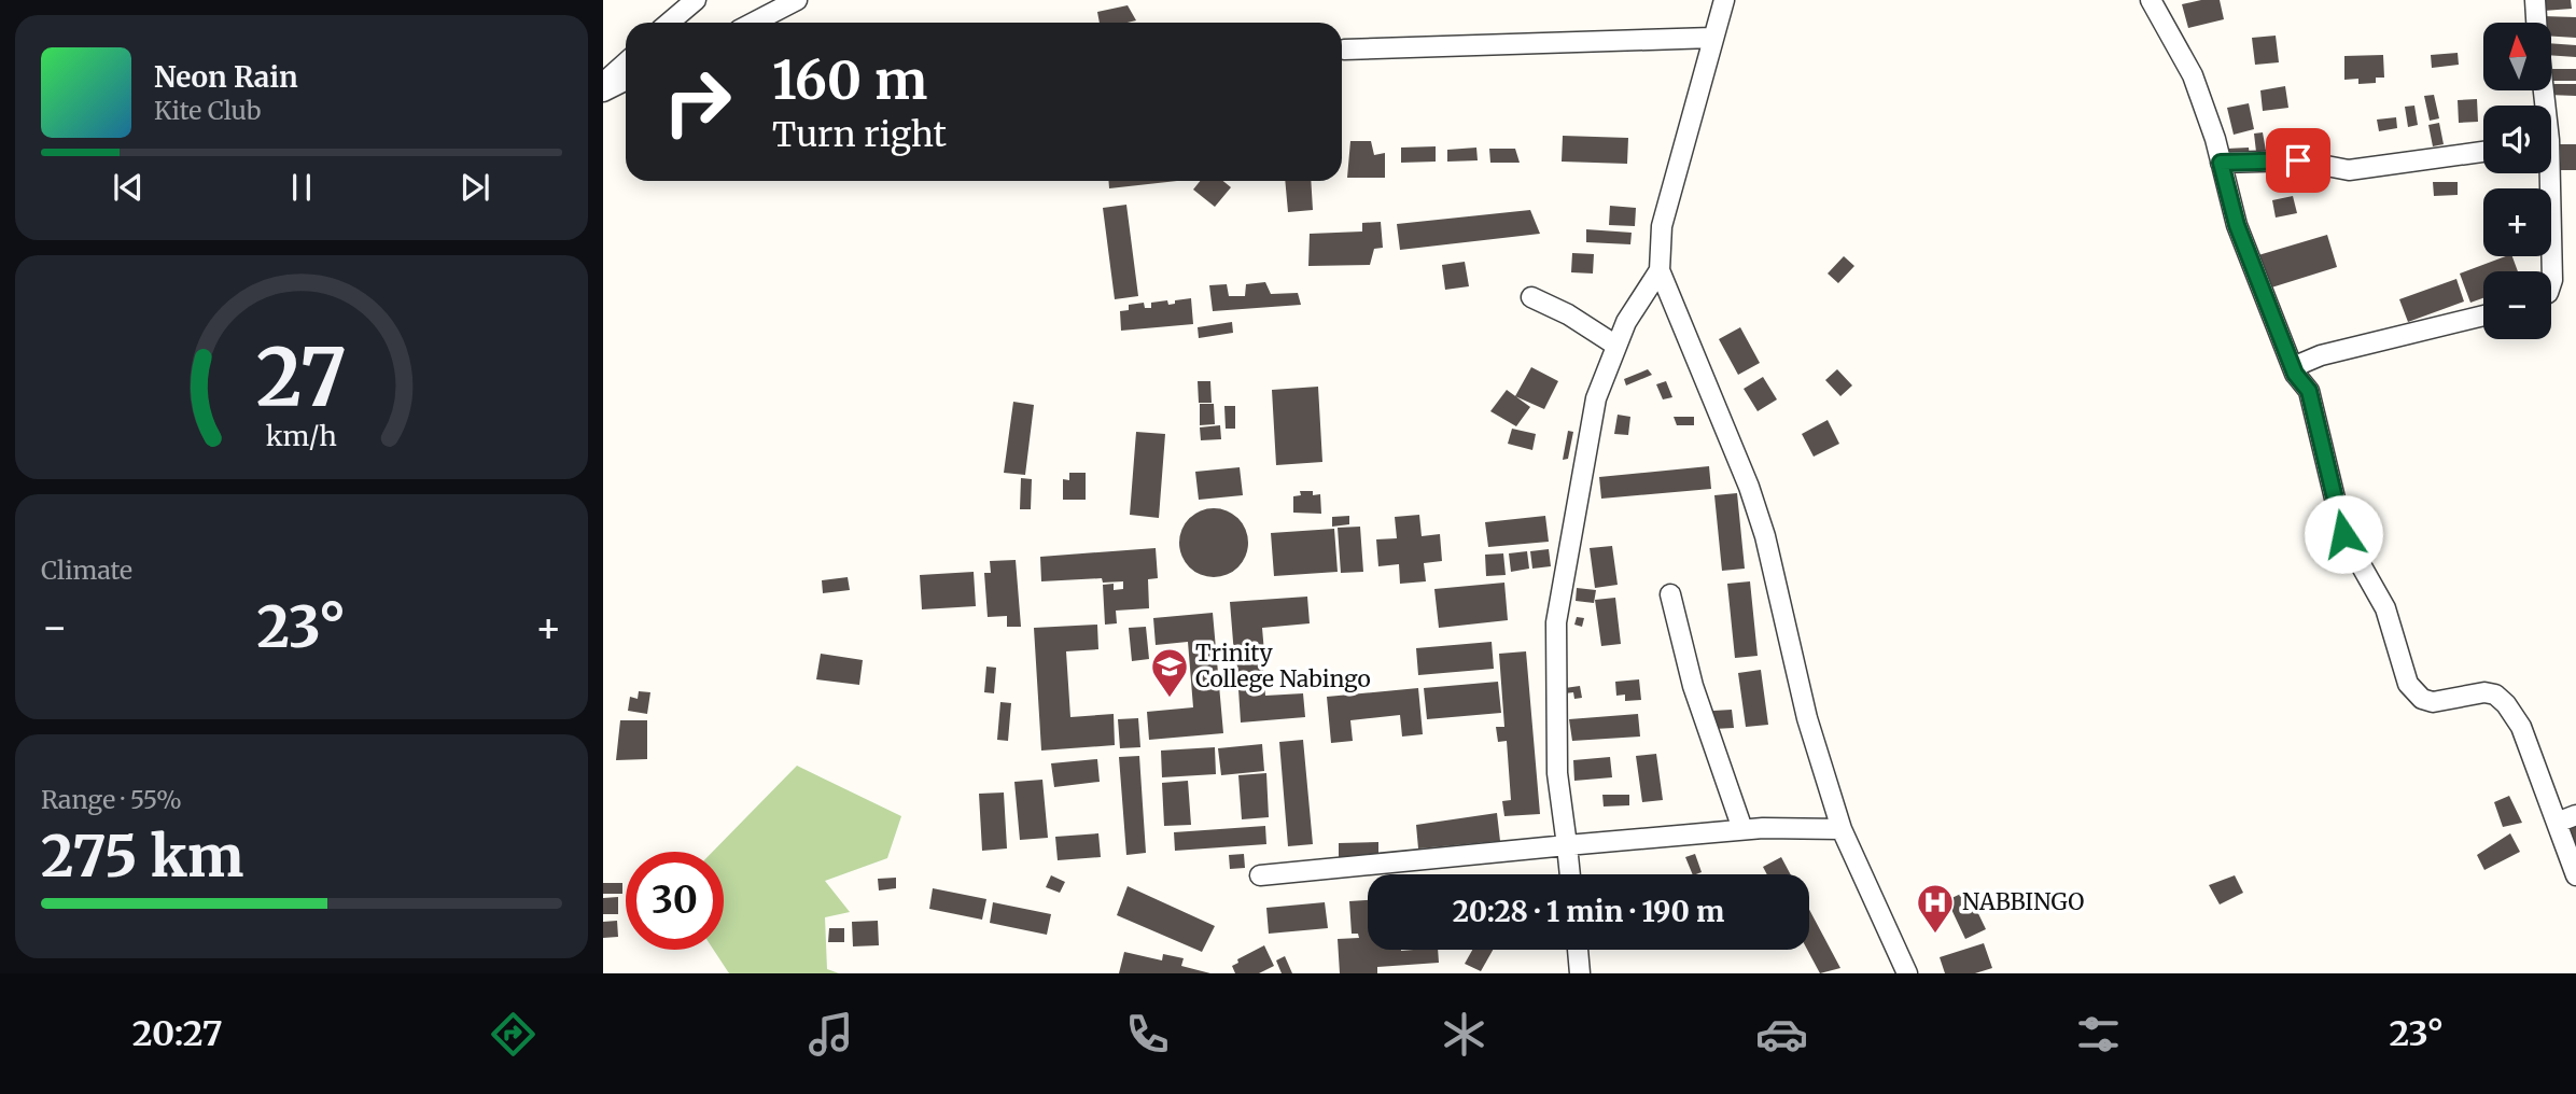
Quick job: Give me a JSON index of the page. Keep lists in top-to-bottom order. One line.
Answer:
{"places":{"school or university":["Trinity College Nabingo"],"hospital":["NABBINGO"]},"north":"top","page":{"map_buttons":["+","−"],"turn":["160 m","Turn right"],"song":["Neon Rain","Kite Club"],"tile":["Climate",["Range · 55%","275 km"]],"heat":["−","23°","+"],"limit":"30","trip":"20:28 · 1 min · 190 m","tabs":["20:27","23°"],"gauge":["27","km/h"]}}
